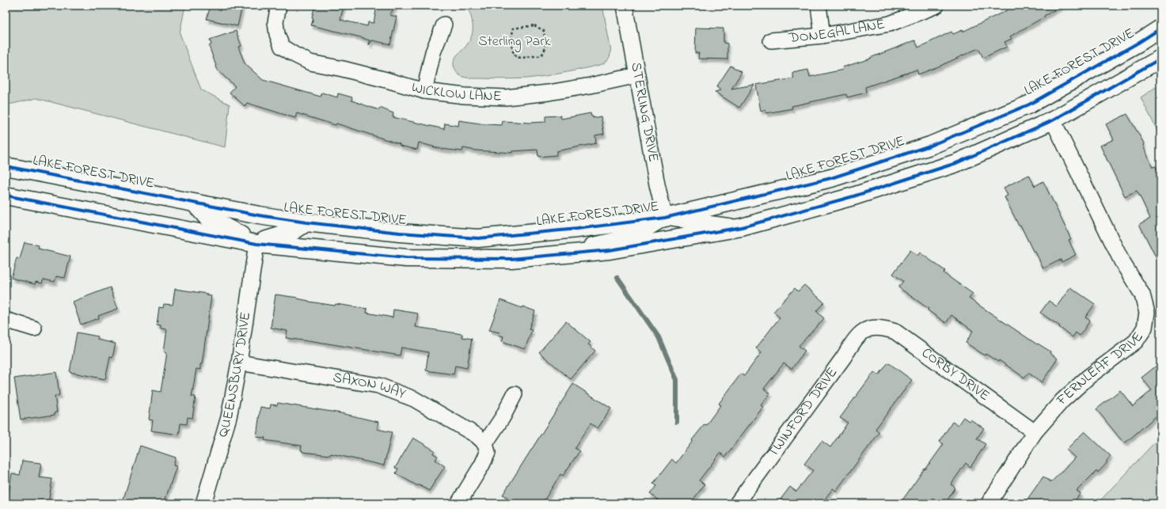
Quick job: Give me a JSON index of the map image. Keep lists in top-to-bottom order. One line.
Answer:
{"streets":{"main road":["LAKE FOREST DRIVE"],"street":["DONEGAL LANE","WICKLOW LANE","STERLING DRIVE","FERNLEAF DRIVE","QUEENSBURY DRIVE","CORBY DRIVE","SAXON WAY","TWINFORD DRIVE"]},"crossings":[["LAKE FOREST DRIVE","STERLING DRIVE"],["WICKLOW LANE","STERLING DRIVE"],["FERNLEAF DRIVE","CORBY DRIVE"],["QUEENSBURY DRIVE","SAXON WAY"],["CORBY DRIVE","TWINFORD DRIVE"]],"parks":["Sterling Park"]}
